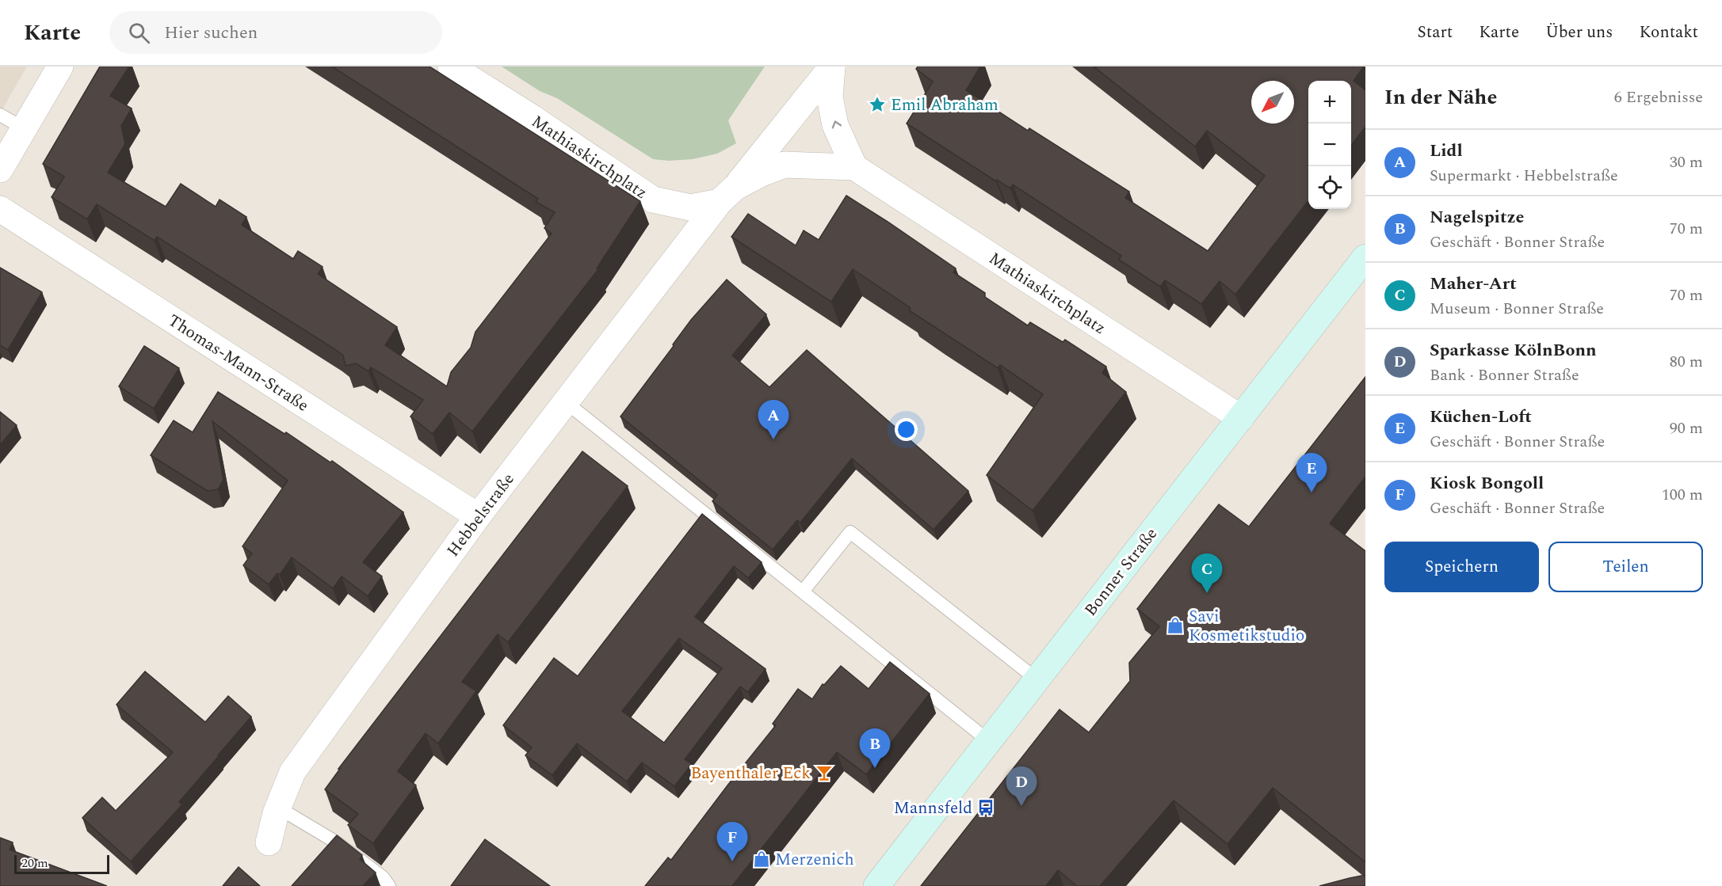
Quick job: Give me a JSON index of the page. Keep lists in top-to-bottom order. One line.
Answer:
{"streets":{"main road":["Bonner Straße"],"street":["Mathiaskirchplatz","Thomas-Mann-Straße","Hebbelstraße"]},"crossings":[["Mathiaskirchplatz","Hebbelstraße"],["Mathiaskirchplatz","Bonner Straße"],["Thomas-Mann-Straße","Hebbelstraße"]],"places":{"place":["Emil Abraham"],"shop":["Savi Kosmetikstudio","Merzenich"],"bar":["Bayenthaler Eck"],"bus stop":["Mannsfeld"]},"scale_bar":"20 m","north":"bottom left","page":{"header":"Karte","search":"Hier suchen","nav":["Start","Karte","Über uns","Kontakt"],"heading":["In der Nähe","6 Ergebnisse"],"map_buttons":["+","−"],"list":[{"mark":"A","name":"Lidl","note":"Supermarkt · Hebbelstraße","value":"30 m"},{"mark":"B","name":"Nagelspitze","note":"Geschäft · Bonner Straße","value":"70 m"},{"mark":"C","name":"Maher-Art","note":"Museum · Bonner Straße","value":"70 m"},{"mark":"D","name":"Sparkasse KölnBonn","note":"Bank · Bonner Straße","value":"80 m"},{"mark":"E","name":"Küchen-Loft","note":"Geschäft · Bonner Straße","value":"90 m"},{"mark":"F","name":"Kiosk Bongoll","note":"Geschäft · Bonner Straße","value":"100 m"}],"pins":["A","E","C","B","D","F"],"buttons":["Speichern","Teilen"],"scale":"20 m"}}
